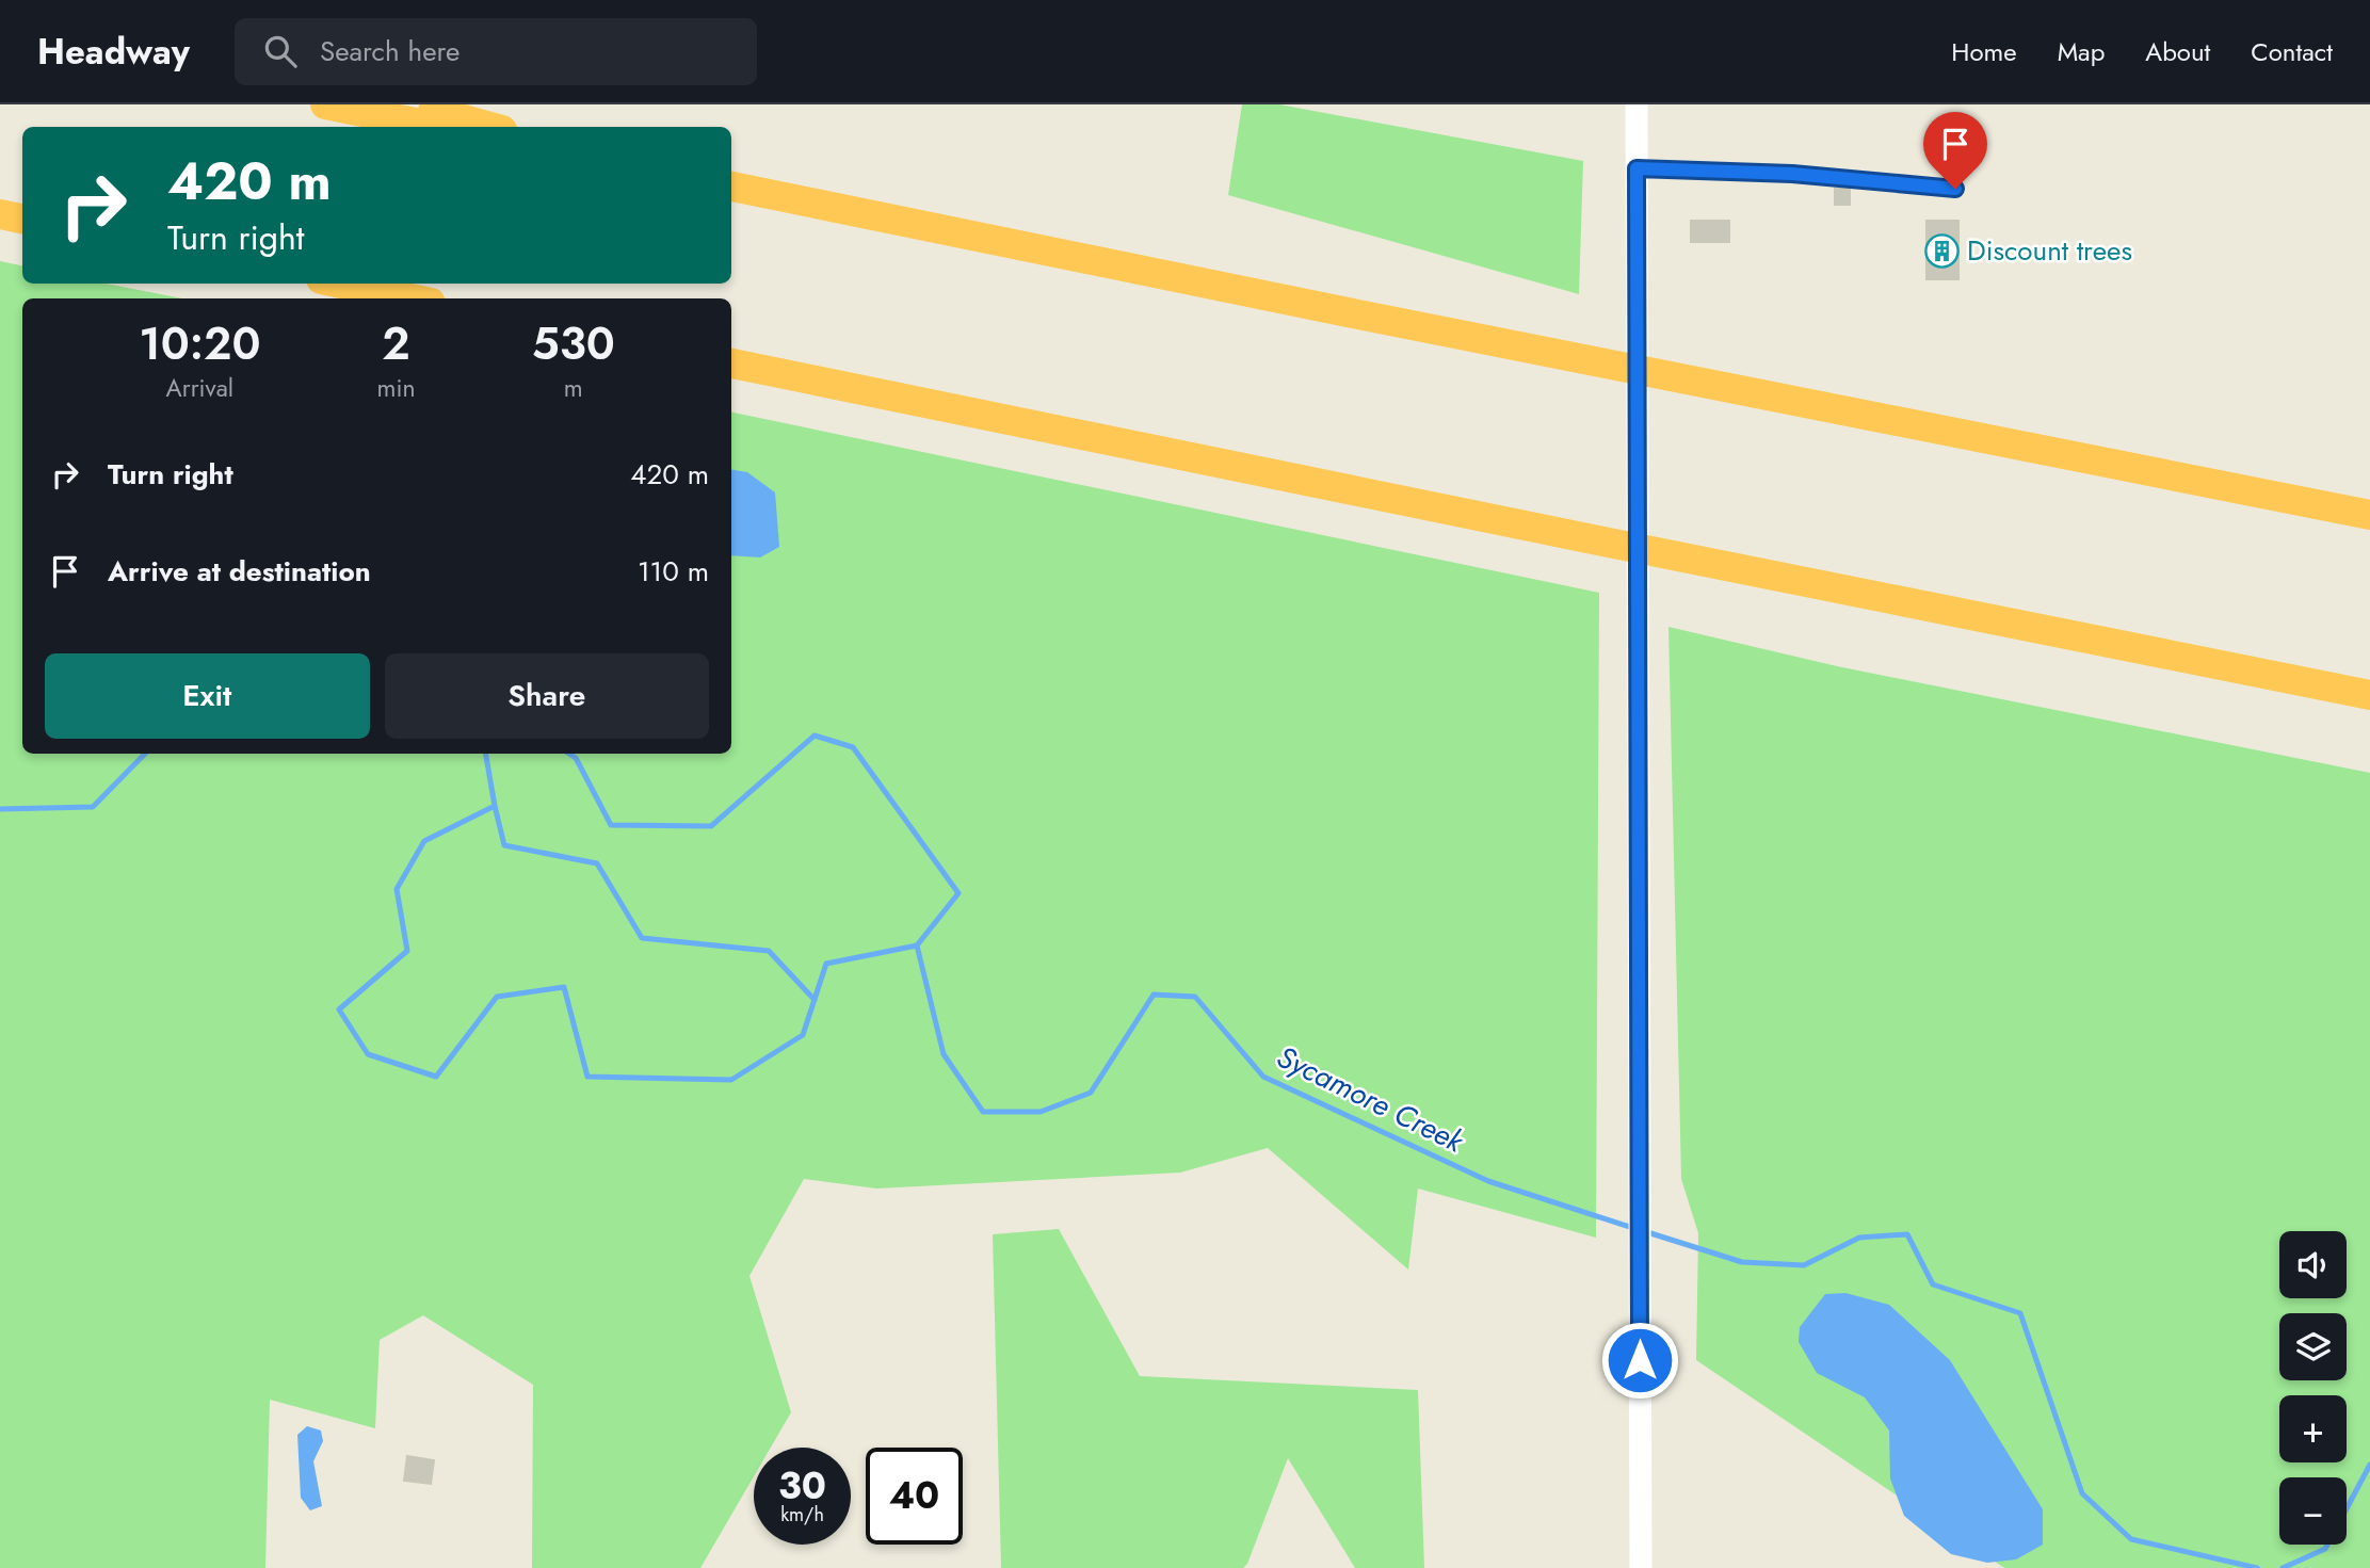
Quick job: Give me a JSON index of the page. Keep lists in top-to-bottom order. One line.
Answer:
{"water":["Sycamore Creek"],"places":{"building":["Discount trees"]},"page":{"header":"Headway","search":"Search here","nav":["Home","Map","About","Contact"],"turn":["420 m","Turn right"],"eta":["10:20","Arrival","2","min","530","m"],"list":[{"name":"Turn right","value":"420 m"},{"name":"Arrive at destination","value":"110 m"}],"buttons":["Exit","Share"],"map_buttons":["+","−"],"speed":"30 km/h","limit":"40"}}
